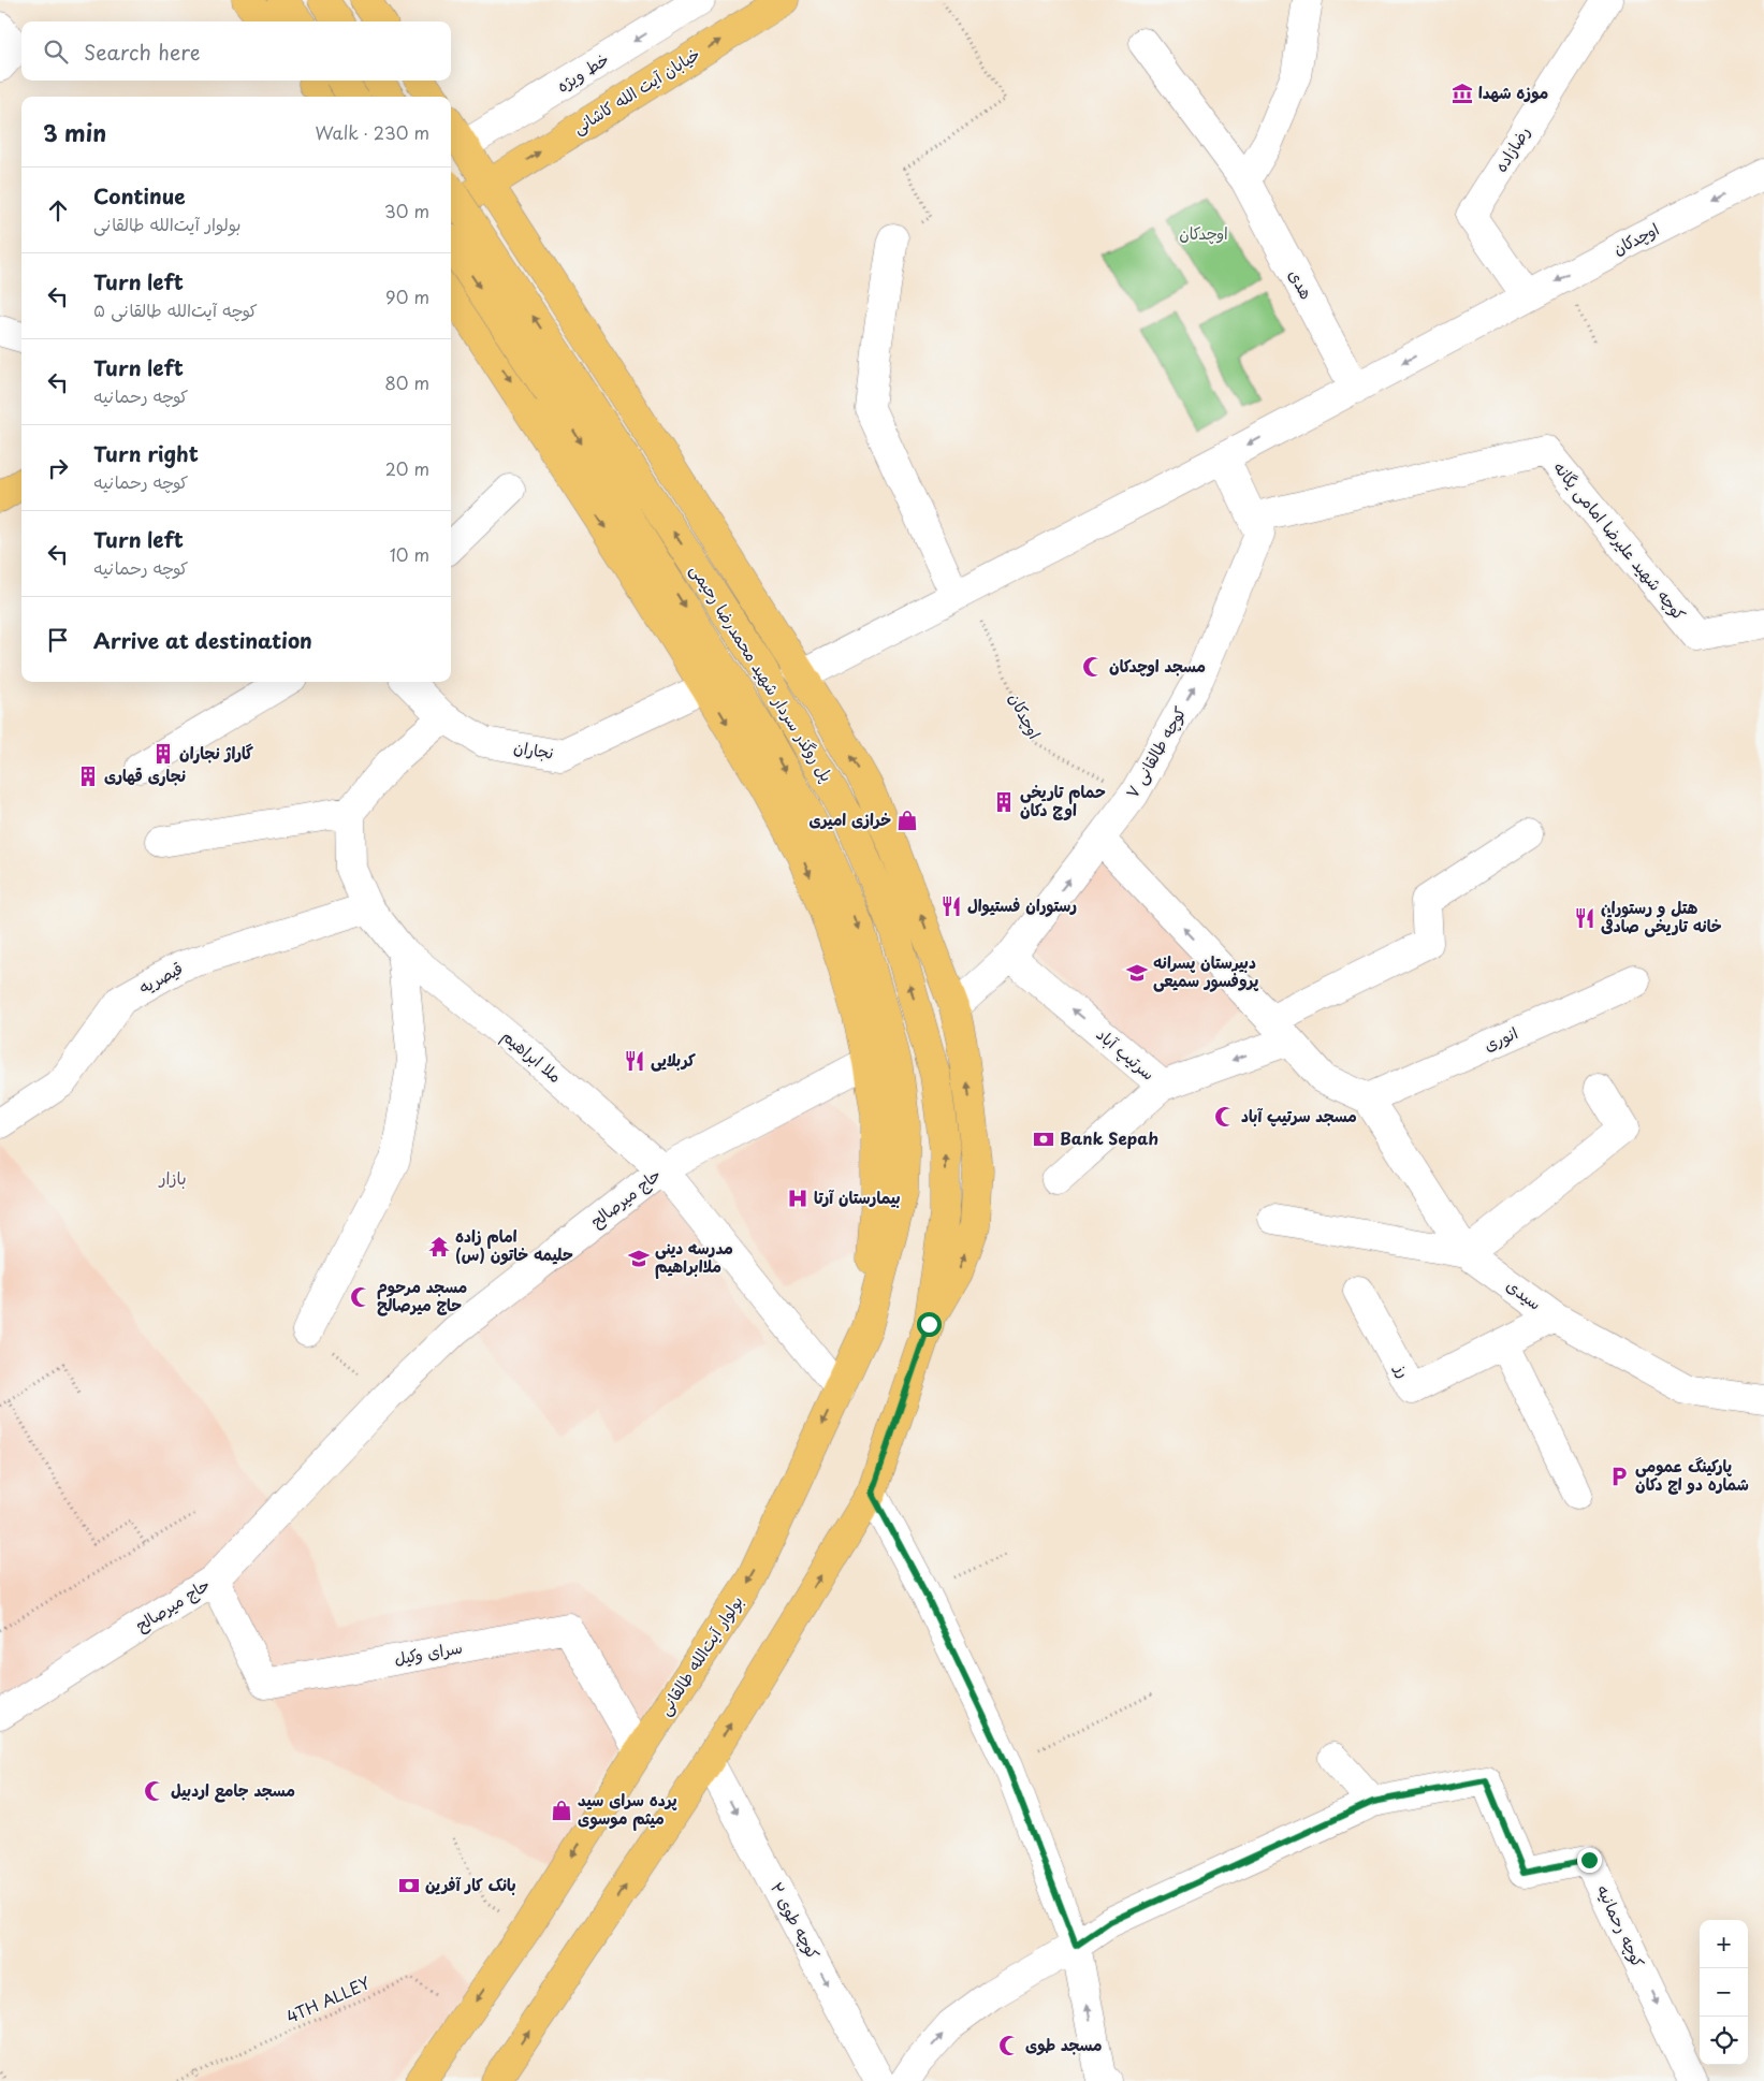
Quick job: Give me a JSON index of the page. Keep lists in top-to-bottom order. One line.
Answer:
{"streets":{"main road":["خیابان آیت الله کاشانی","پل روگذر سردار شهید محمدرضا رحیمی","بولوار آیت‌الله طالقانی"],"street":["خط ویژه","رضازاده","اوچدکان","هدی","کوچه شهید علیرضا امامی یگانه","نجاران","کوچه طالقانی ۷","قیصریه","انوری","سرتیپ آباد","ملا ابراهیم","حاج میرصالح","سیدی","رز","سرای وکیل","کوچه طوی ۲","کوچه رحمانیه"],"path":["4TH ALLEY"]},"crossings":[["رضازاده","اوچدکان"],["اوچدکان","هدی"],["اوچدکان","کوچه طالقانی ۷"],["کوچه شهید علیرضا امامی یگانه","کوچه طالقانی ۷"],["پل روگذر سردار شهید محمدرضا رحیمی","بولوار آیت‌الله طالقانی"],["کوچه طالقانی ۷","سرتیپ آباد"],["قیصریه","ملا ابراهیم"],["ملا ابراهیم","حاج میرصالح"],["ملا ابراهیم","بولوار آیت‌الله طالقانی"],["حاج میرصالح","سرای وکیل"],["سیدی","رز"],["سرای وکیل","بولوار آیت‌الله طالقانی"],["بولوار آیت‌الله طالقانی","4TH ALLEY"]],"one_way":["خط ویژه","خیابان آیت الله کاشانی","اوچدکان","کوچه طالقانی ۷","سرتیپ آباد"],"districts":["بازار"],"parks":["اوچدکان"],"places":{"museum":["موزه شهدا"],"mosque":["مسجد اوچدکان","مسجد سرتیپ آباد","مسجد مرحوم حاج میرصالح","مسجد جامع اردبیل","مسجد طوی"],"building":["گاراژ نجاران","نجاری قهاری","حمام تاریخی اوچ دکان"],"shop":["خرازی امیری","پرده سرای سید میثم موسوی"],"restaurant":["رستوران فستیوال","هتل و رستوران خانه تاریخی صادقی","کربلایی"],"school or university":["دبیرستان پسرانه پروفسور سمیعی","مدرسه دینی ملاابراهیم"],"bank":["Bank Sepah","بانک کار آفرین"],"hospital":["بیمارستان آرتا"],"temple":["امام زاده حلیمه خاتون (س)"],"parking":["پارکینگ عمومی شماره دو اچ دکان"]},"page":{"search":"Search here","heading":["3 min","Walk · 230 m"],"list":[["Continue","بولوار آیت‌الله طالقانی","30 m"],["Turn left","کوچه آیت‌الله طالقانی ۵","90 m"],["Turn left","کوچه رحمانیه","80 m"],["Turn right","کوچه رحمانیه","20 m"],["Turn left","کوچه رحمانیه","10 m"],"Arrive at destination"],"map_buttons":["+","−"]}}
